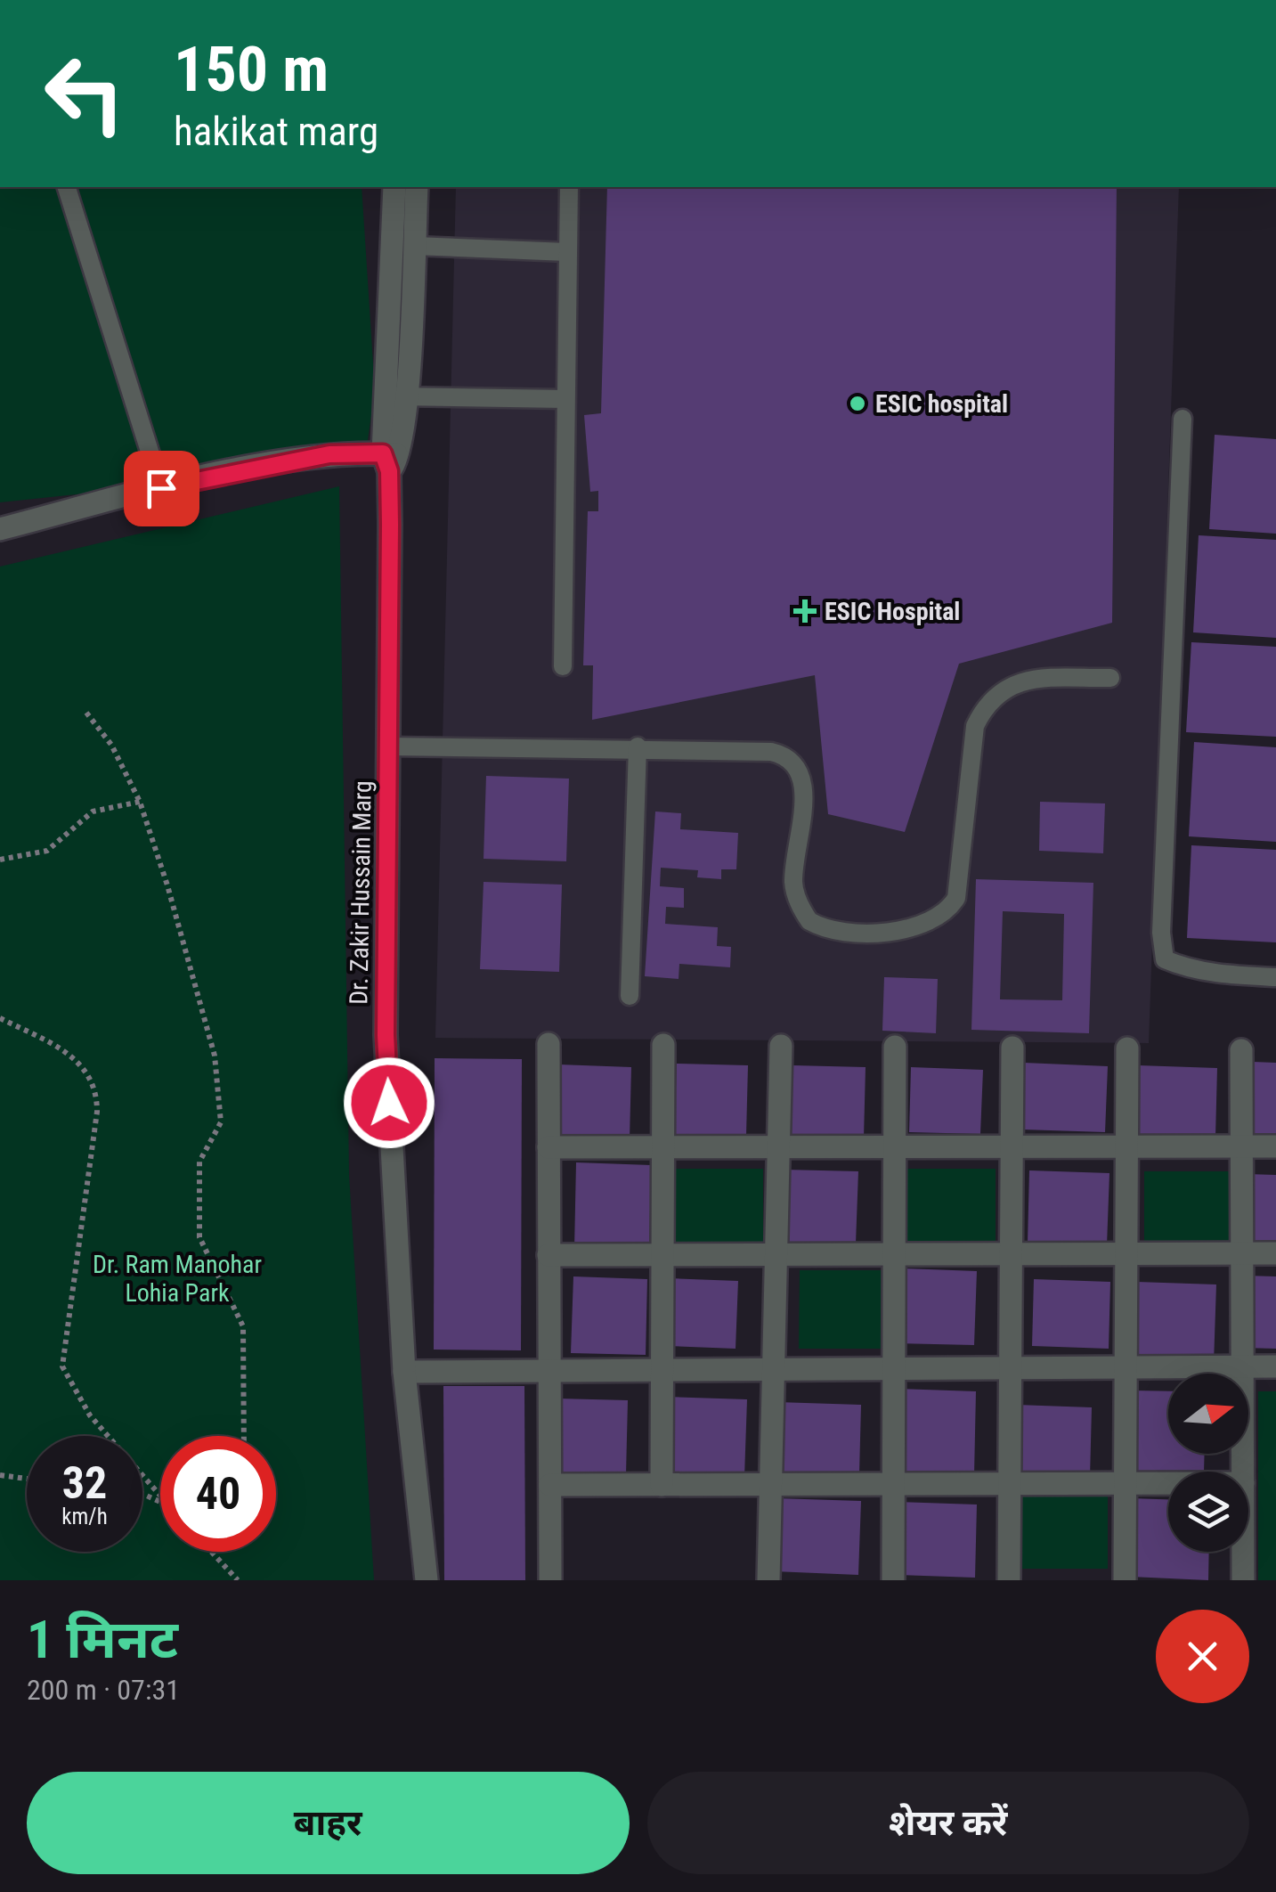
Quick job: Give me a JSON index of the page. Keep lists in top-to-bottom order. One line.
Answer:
{"streets":{"street":["Dr. Zakir Hussain Marg"]},"parks":["Dr. Ram Manohar Lohia Park"],"places":{"other":["ESIC hospital"],"health":["ESIC Hospital"]},"north":"right","page":{"turn":["150 m","hakikat marg"],"speed":"32 km/h","limit":"40","heading":["1 मिनट","200 m · 07:31"],"buttons":["बाहर","शेयर करें"]}}
